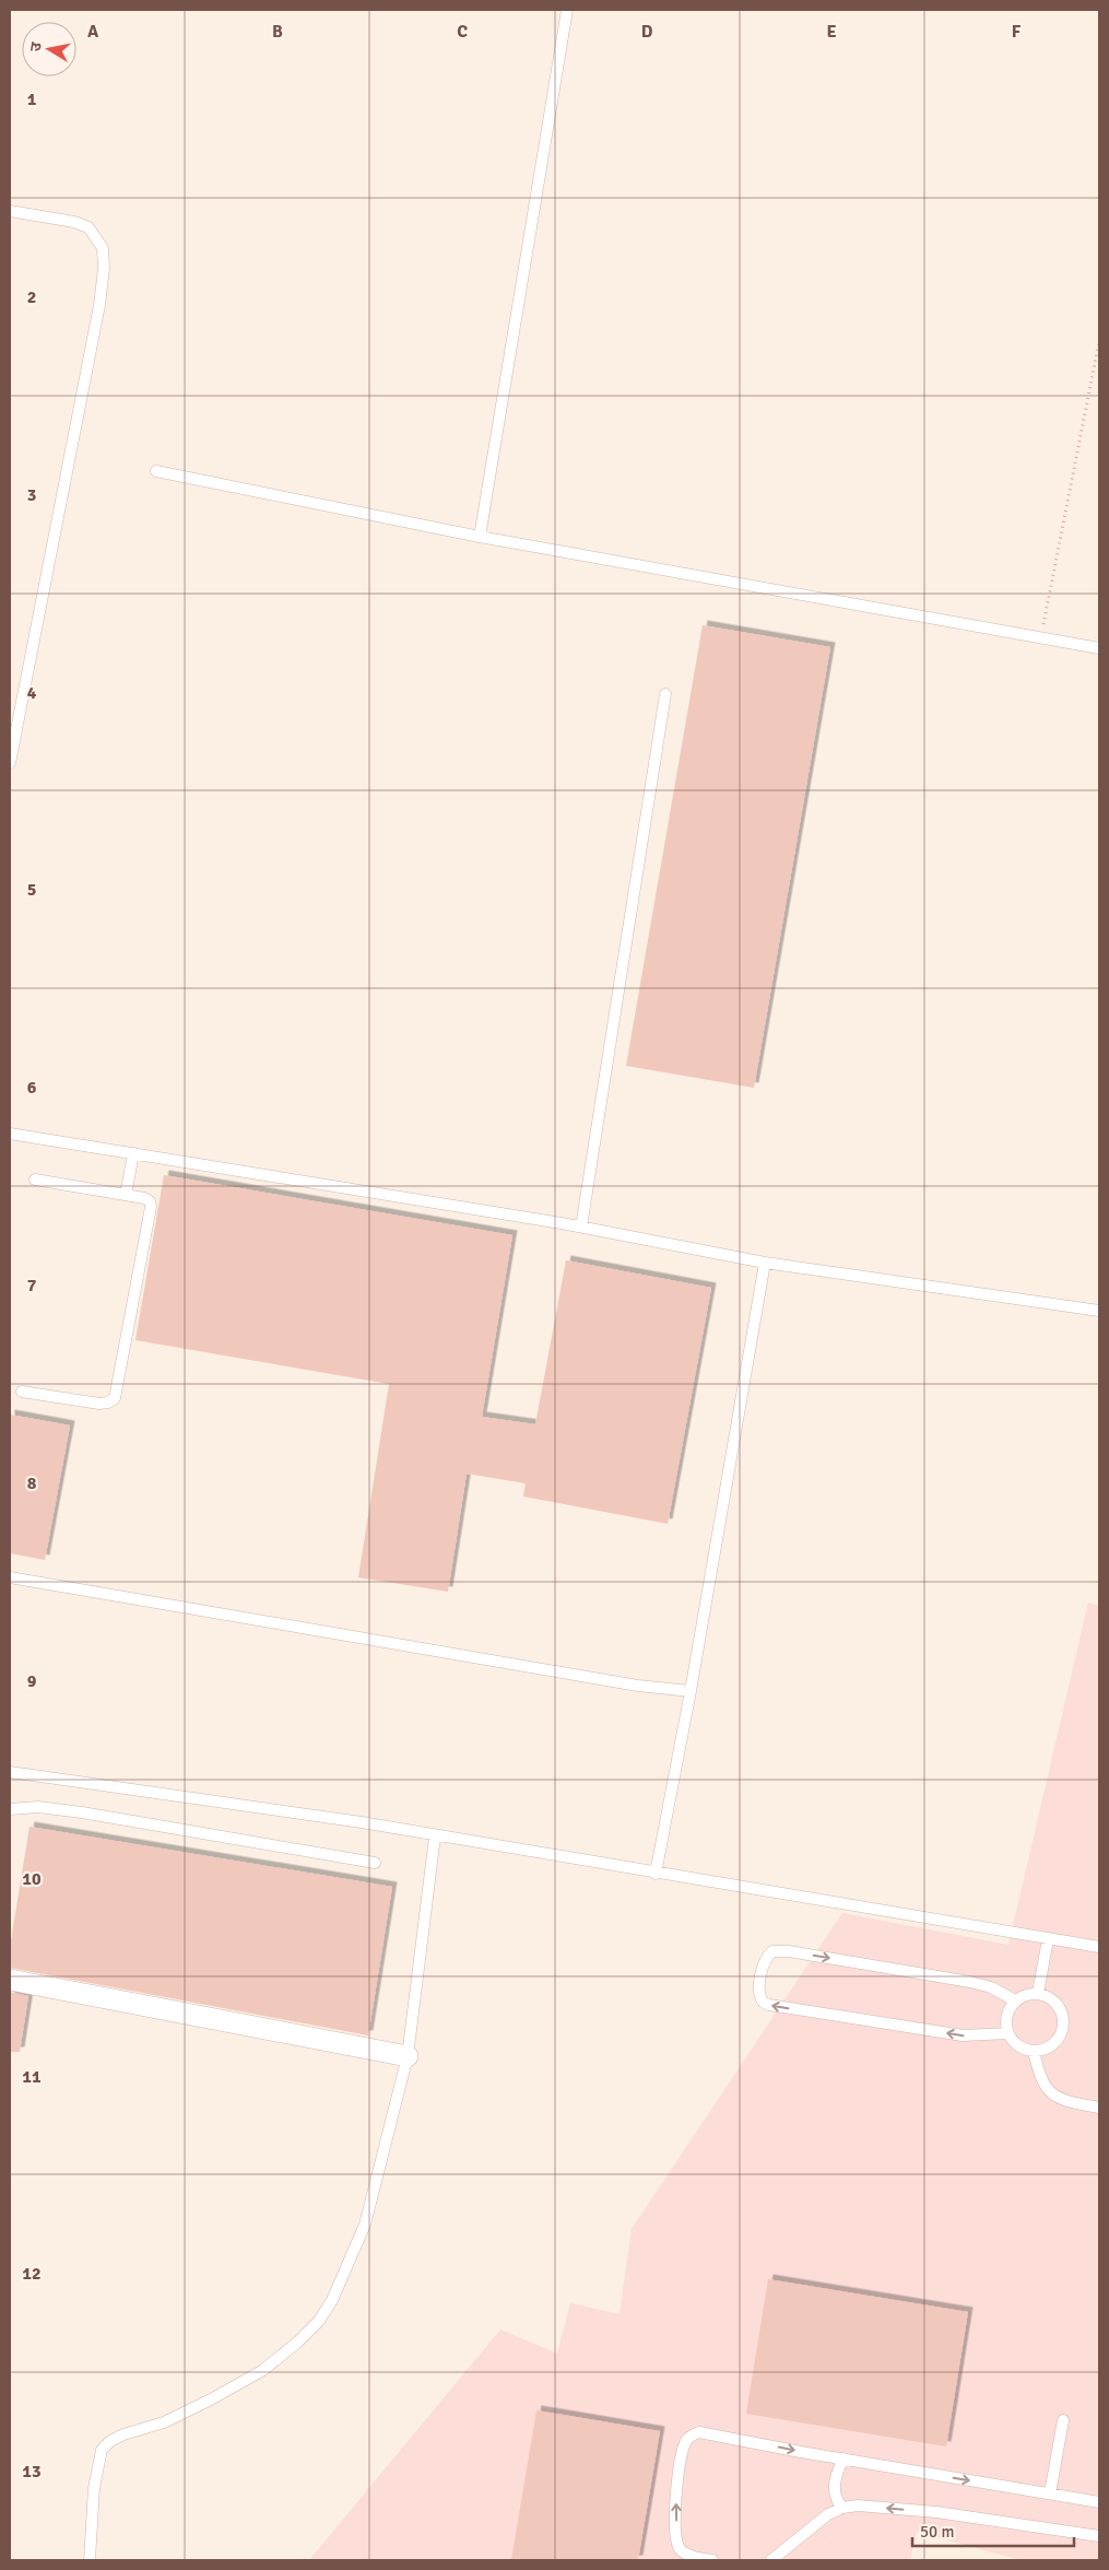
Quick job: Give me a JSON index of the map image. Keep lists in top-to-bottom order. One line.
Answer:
{"scale_bar":"50 m","north":"left","grid":{"columns":["A","B","C","D","E","F"],"rows":["1","2","3","4","5","6","7","8","9","10","11","12","13"]}}
